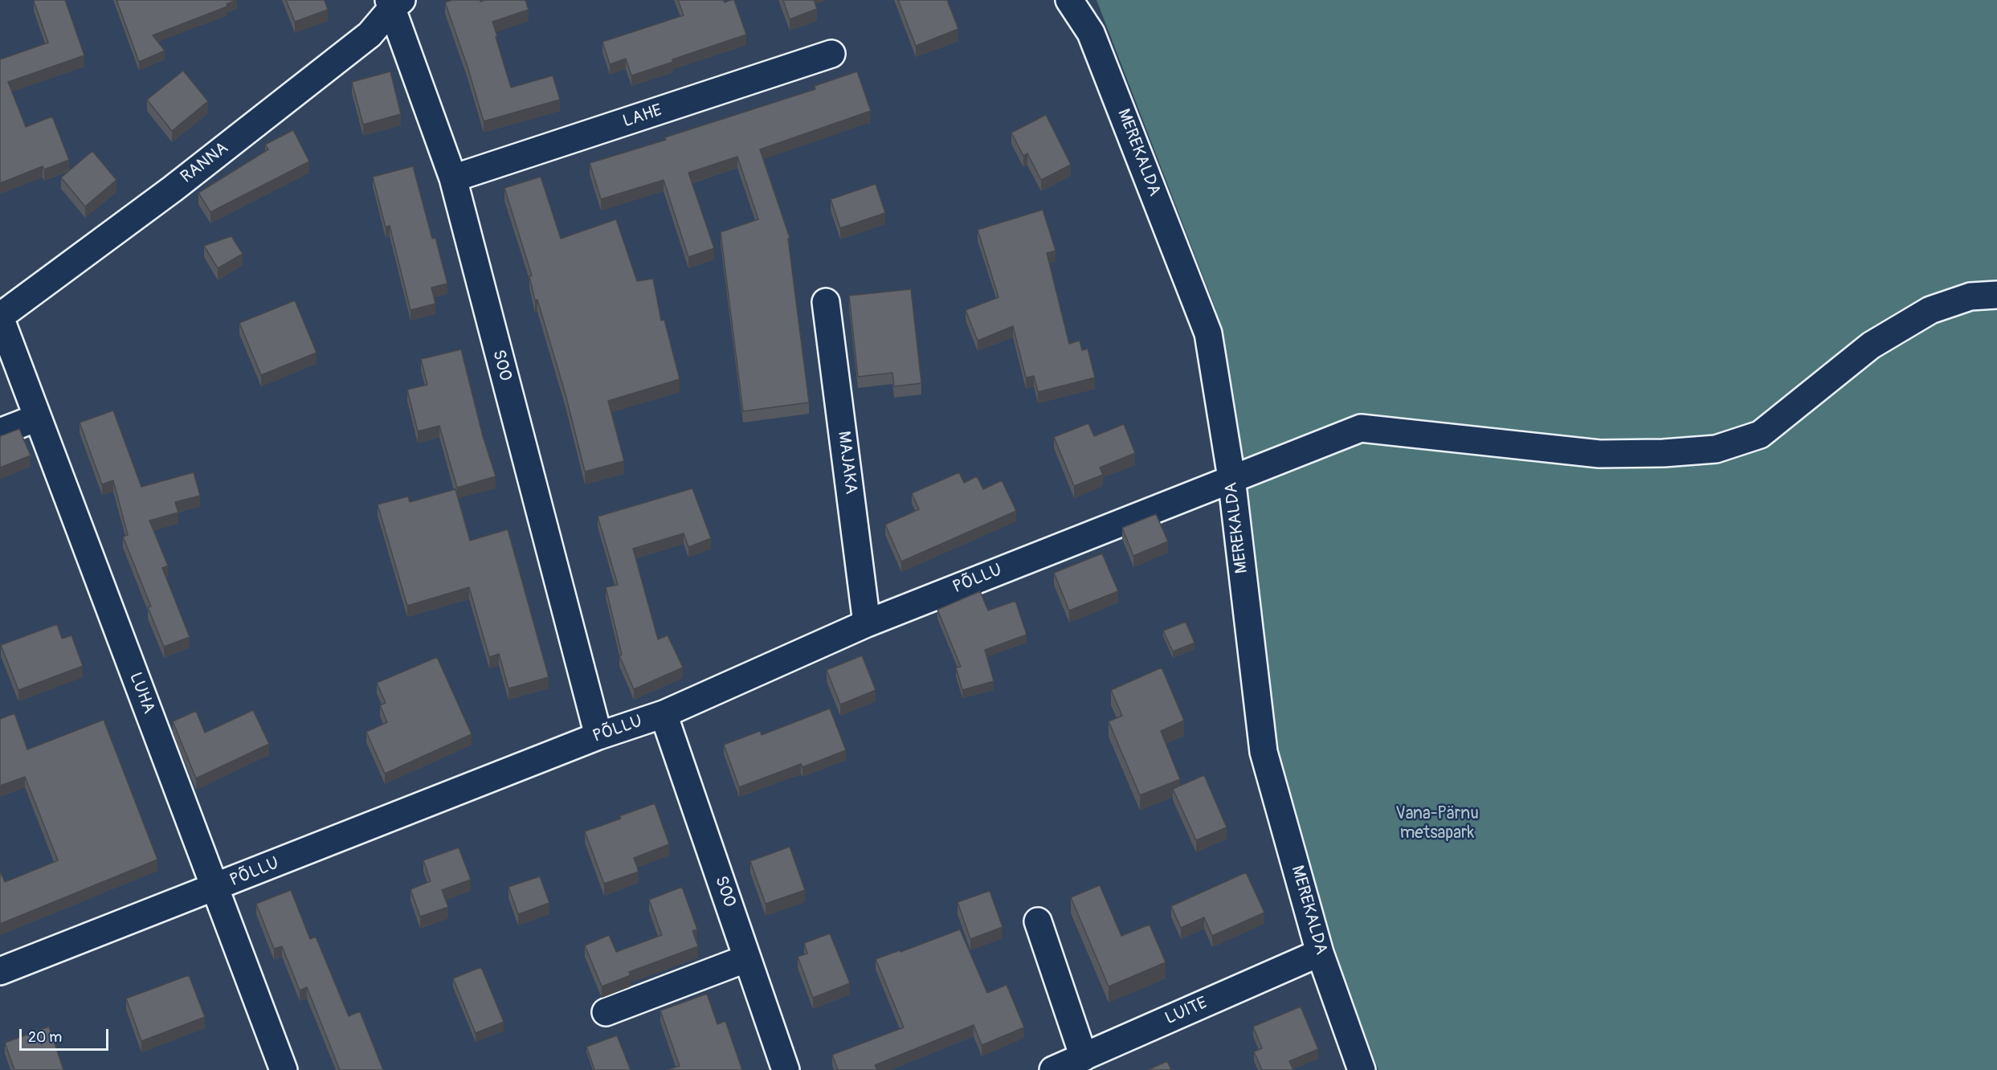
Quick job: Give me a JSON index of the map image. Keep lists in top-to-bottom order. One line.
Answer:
{"streets":{"street":["LAHE","MEREKALDA","RANNA","SOO","MAJAKA","PÕLLU","LUHA","LUITE"]},"crossings":[["LAHE","SOO"],["MEREKALDA","PÕLLU"],["MEREKALDA","LUITE"],["RANNA","SOO"],["RANNA","LUHA"],["SOO","PÕLLU"],["MAJAKA","PÕLLU"],["PÕLLU","LUHA"]],"parks":["Vana-Pärnu metsapark"],"scale_bar":"20 m"}
